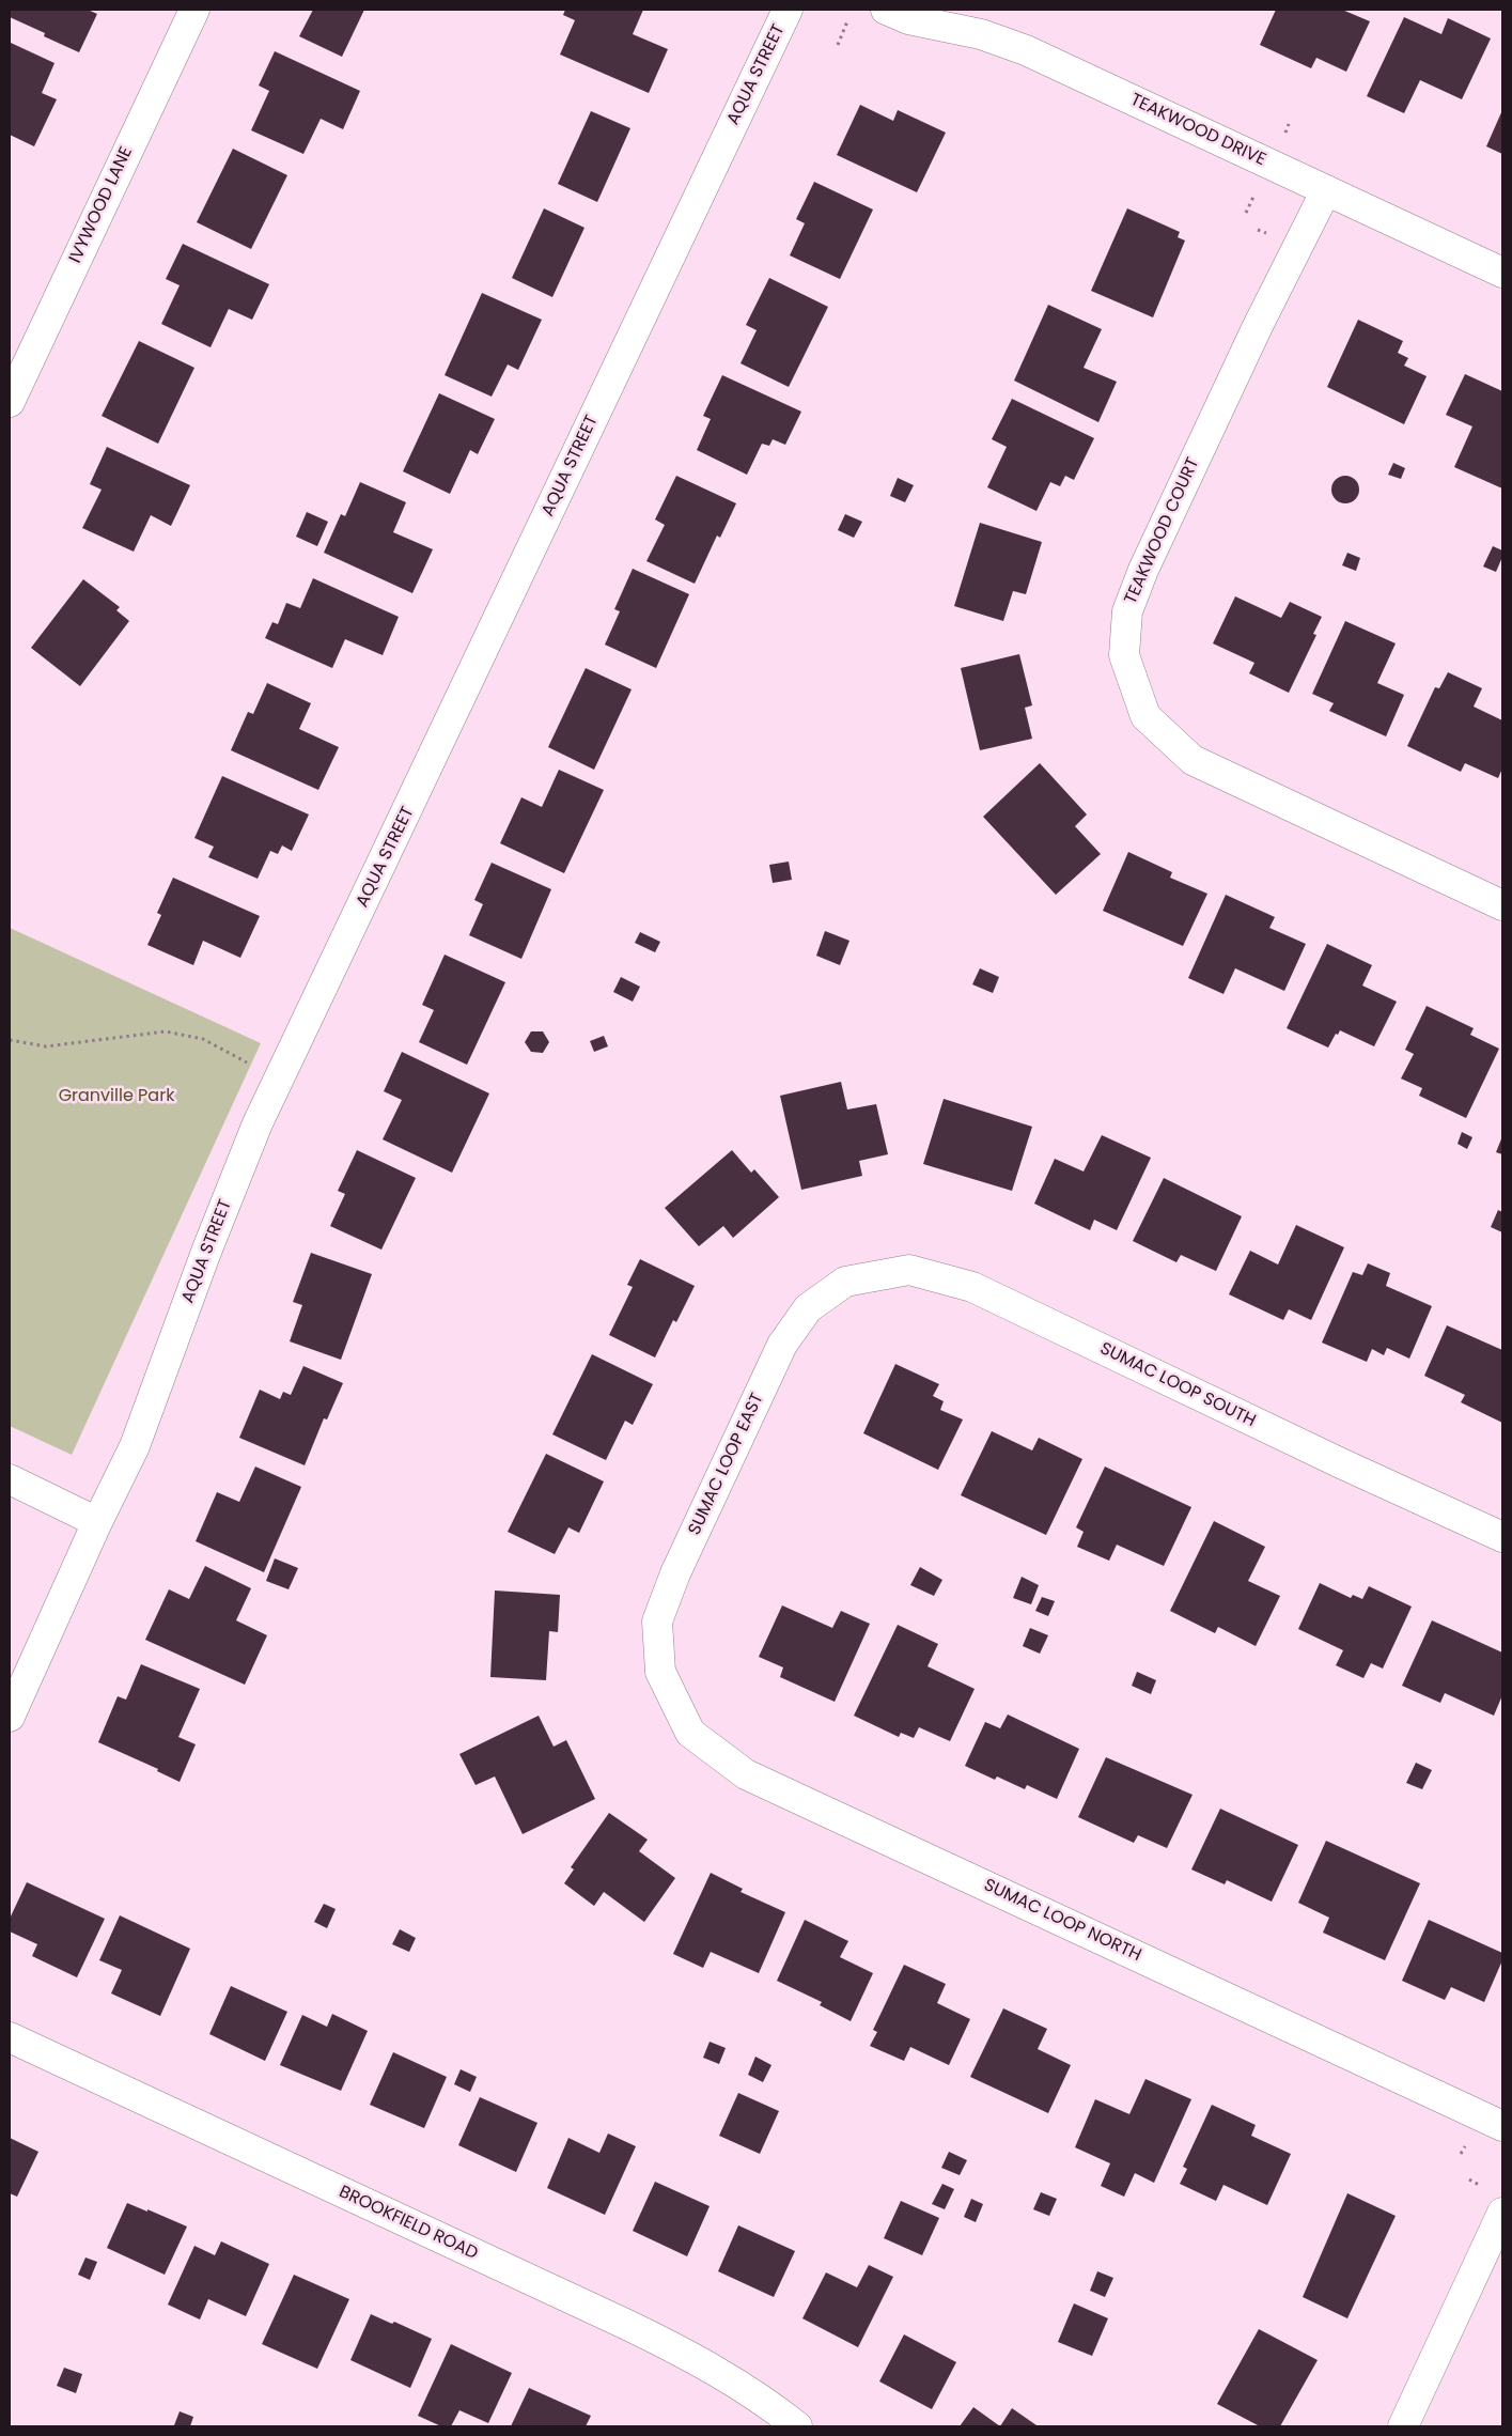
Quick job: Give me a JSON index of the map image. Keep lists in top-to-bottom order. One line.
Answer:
{"streets":{"street":["AQUA STREET","TEAKWOOD DRIVE","IVYWOOD LANE","TEAKWOOD COURT","SUMAC LOOP SOUTH","SUMAC LOOP EAST","SUMAC LOOP NORTH","BROOKFIELD ROAD"]},"crossings":[["TEAKWOOD DRIVE","TEAKWOOD COURT"],["SUMAC LOOP SOUTH","SUMAC LOOP EAST"],["SUMAC LOOP EAST","SUMAC LOOP NORTH"]],"parks":["Granville Park"]}
